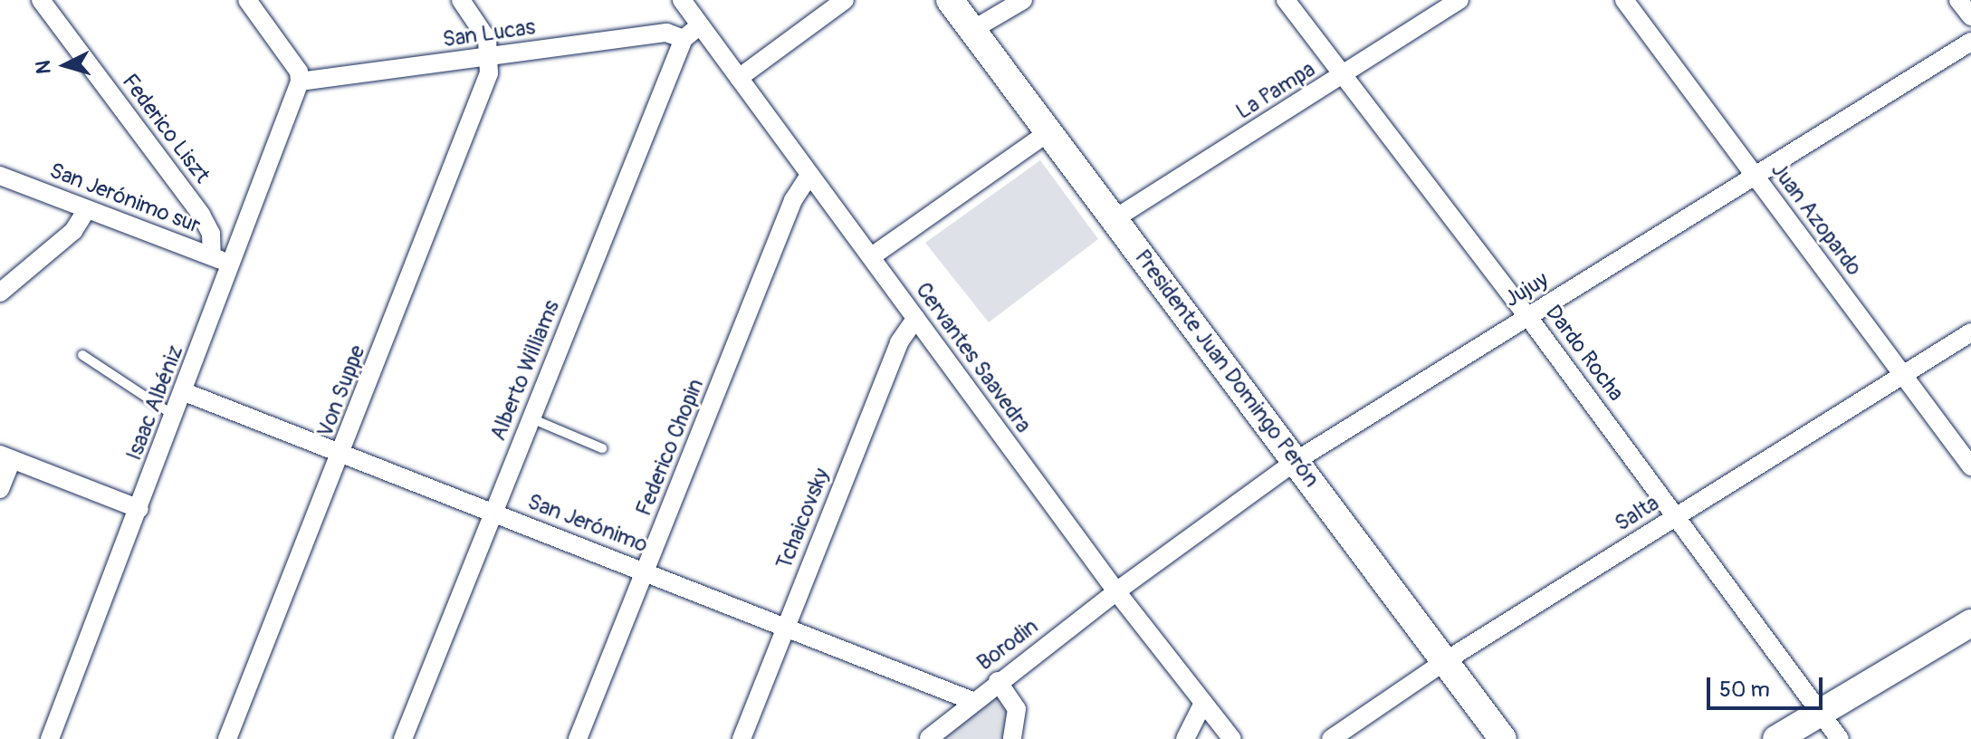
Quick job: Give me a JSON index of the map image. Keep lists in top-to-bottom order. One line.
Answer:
{"streets":{"street":["San Lucas","La Pampa","Federico Liszt","San Jerónimo sur","Juan Azopardo","Jujuy","Dardo Rocha","Cervantes Saavedra","Presidente Juan Domingo Perón","Alberto Williams","Von Suppe","Isaac Albéniz","Federico Chopin","Salta","Tchaicovsky","San Jerónimo","Borodin"]},"crossings":[["San Lucas","Alberto Williams"],["San Lucas","Von Suppe"],["San Lucas","Isaac Albéniz"],["La Pampa","Dardo Rocha"],["La Pampa","Presidente Juan Domingo Perón"],["Federico Liszt","San Jerónimo sur"],["San Jerónimo sur","Isaac Albéniz"],["Juan Azopardo","Jujuy"],["Juan Azopardo","Salta"],["Jujuy","Dardo Rocha"],["Jujuy","Cervantes Saavedra"],["Jujuy","Presidente Juan Domingo Perón"],["Jujuy","Borodin"],["Dardo Rocha","Salta"],["Cervantes Saavedra","Alberto Williams"],["Cervantes Saavedra","Federico Chopin"],["Cervantes Saavedra","Tchaicovsky"],["Cervantes Saavedra","Borodin"],["Presidente Juan Domingo Perón","Salta"],["Alberto Williams","San Jerónimo"],["Von Suppe","San Jerónimo"],["Isaac Albéniz","San Jerónimo"],["Federico Chopin","San Jerónimo"],["Tchaicovsky","San Jerónimo"],["San Jerónimo","Borodin"]],"scale_bar":"50 m","north":"left"}
